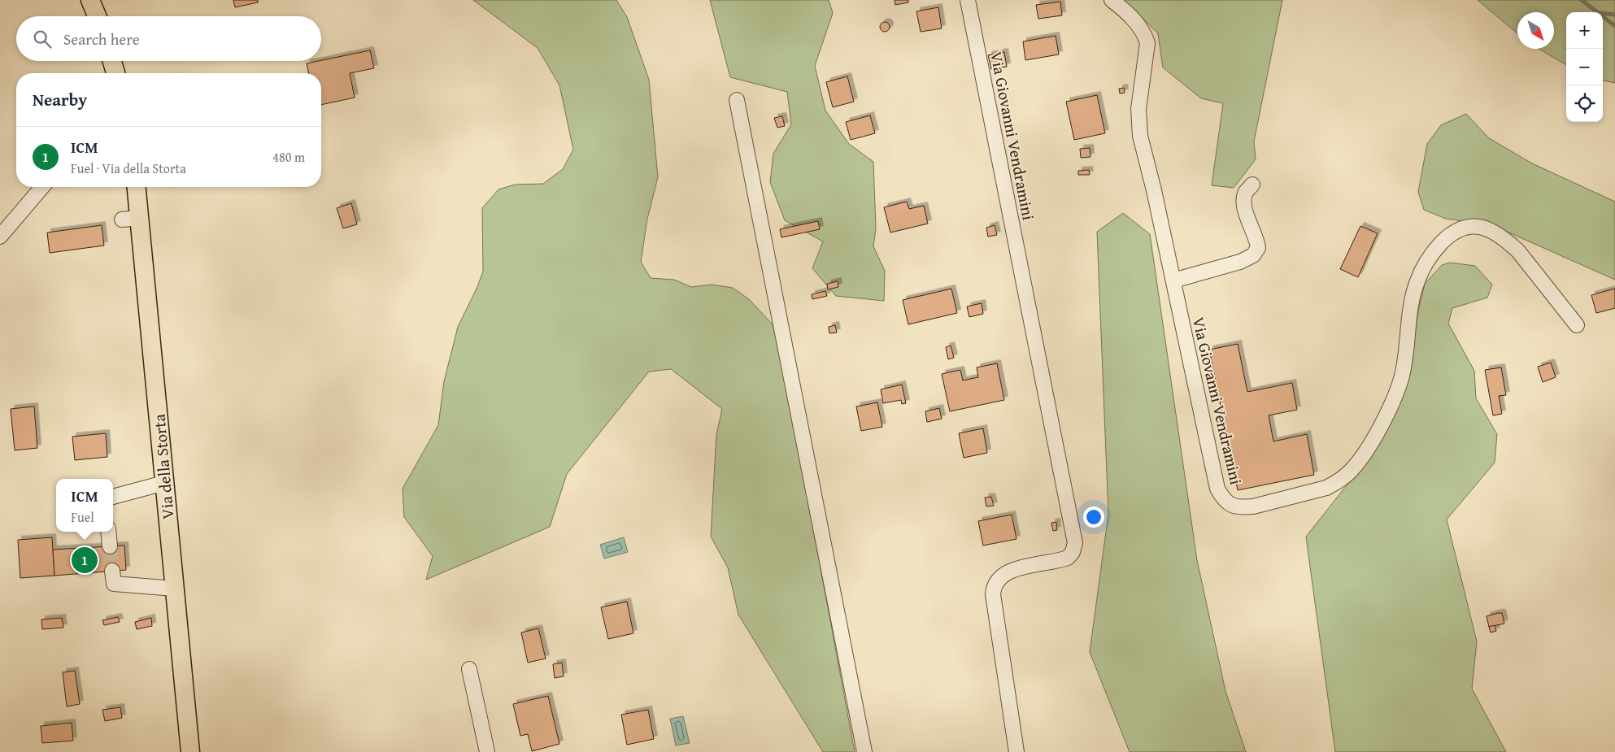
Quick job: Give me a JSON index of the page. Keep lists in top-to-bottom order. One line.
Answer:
{"streets":{"main road":["Via della Storta"],"street":["Via Giovanni Vendramini"]},"north":"bottom right","page":{"map_buttons":["+","−"],"search":"Search here","heading":"Nearby","list":[{"mark":"1","name":"ICM","note":"Fuel · Via della Storta","value":"480 m"}],"popup":["ICM","Fuel"],"pins":"1"}}
